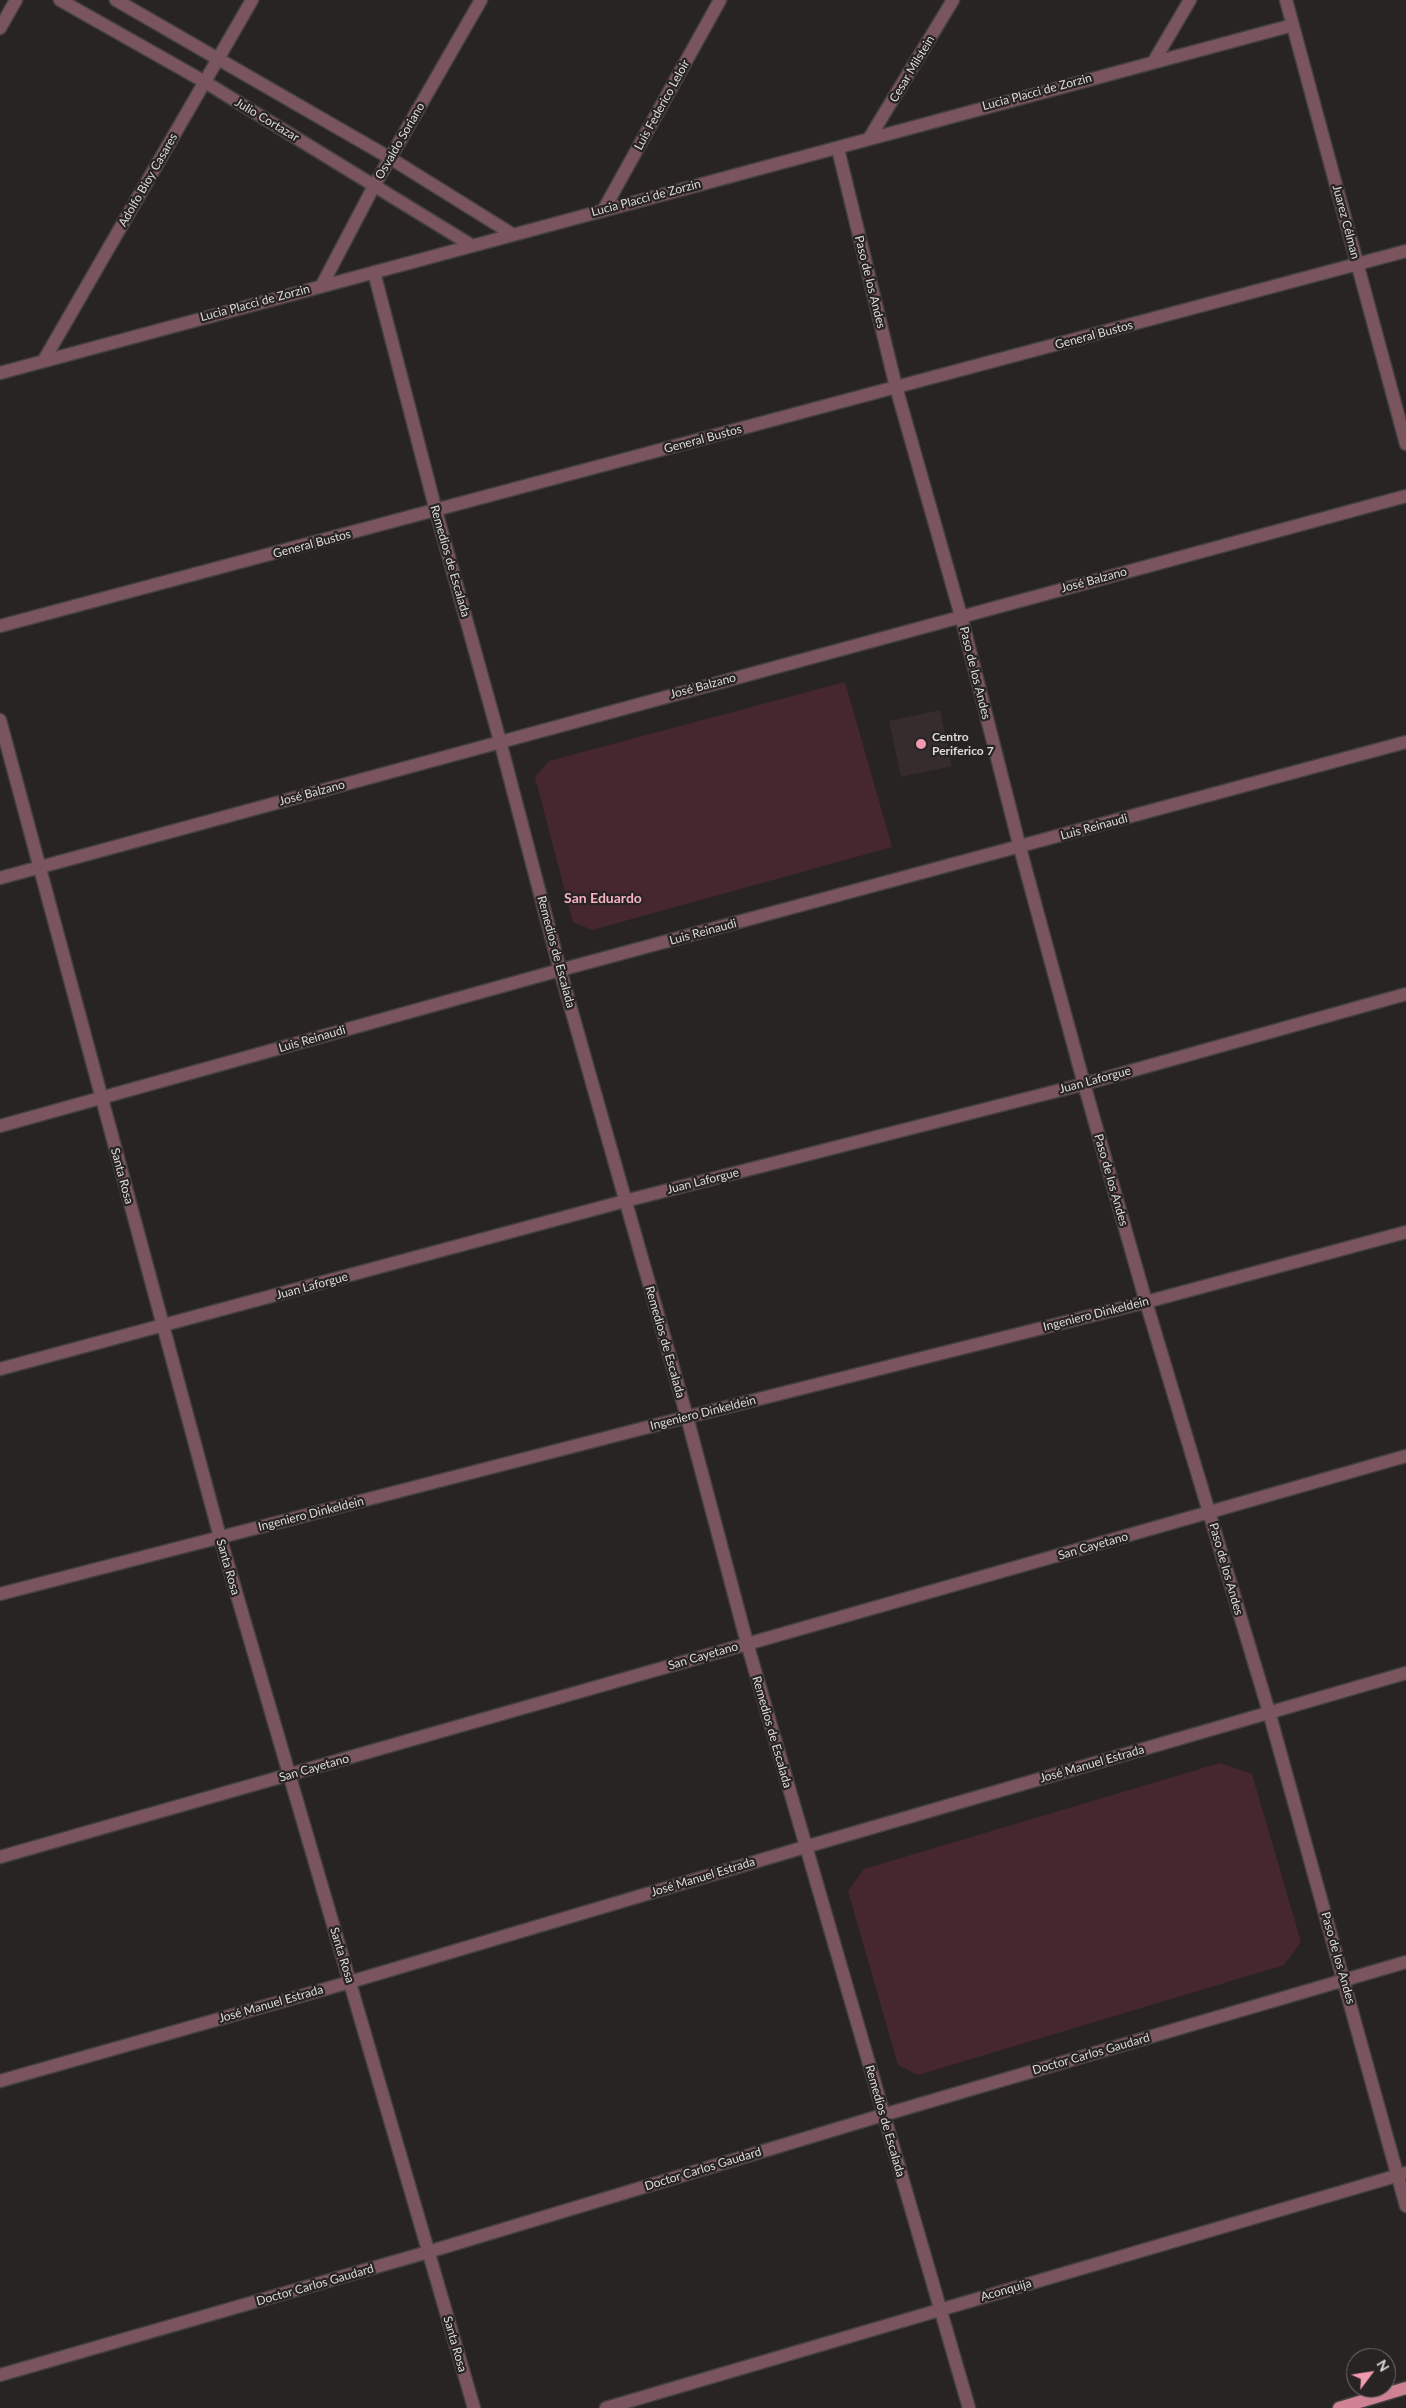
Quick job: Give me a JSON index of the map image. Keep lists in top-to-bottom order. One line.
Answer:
{"streets":{"street":["Cesar Milstein","Lucia Placci de Zorzin","Luis Federico Leloir","Julio Cortazar","Osvaldo Soriano","Adolfo Bioy Casares","Juarez Célman","Paso de los Andes","General Bustos","Remedios de Escalada","José Balzano","Luis Reinaudi","Juan Laforgue","Santa Rosa","Ingeniero Dinkeldein","San Cayetano","José Manuel Estrada","Doctor Carlos Gaudard","Aconquija"]},"crossings":[["Cesar Milstein","Lucia Placci de Zorzin"],["Lucia Placci de Zorzin","Luis Federico Leloir"],["Lucia Placci de Zorzin","Julio Cortazar"],["Lucia Placci de Zorzin","Osvaldo Soriano"],["Lucia Placci de Zorzin","Adolfo Bioy Casares"],["Lucia Placci de Zorzin","Juarez Célman"],["Lucia Placci de Zorzin","Paso de los Andes"],["Lucia Placci de Zorzin","Remedios de Escalada"],["Julio Cortazar","Osvaldo Soriano"],["Julio Cortazar","Adolfo Bioy Casares"],["Juarez Célman","General Bustos"],["Paso de los Andes","General Bustos"],["Paso de los Andes","José Balzano"],["Paso de los Andes","Luis Reinaudi"],["Paso de los Andes","Juan Laforgue"],["Paso de los Andes","Ingeniero Dinkeldein"],["Paso de los Andes","San Cayetano"],["Paso de los Andes","José Manuel Estrada"],["Paso de los Andes","Doctor Carlos Gaudard"],["Paso de los Andes","Aconquija"],["General Bustos","Remedios de Escalada"],["Remedios de Escalada","José Balzano"],["Remedios de Escalada","Luis Reinaudi"],["Remedios de Escalada","Juan Laforgue"],["Remedios de Escalada","Ingeniero Dinkeldein"],["Remedios de Escalada","San Cayetano"],["Remedios de Escalada","José Manuel Estrada"],["Remedios de Escalada","Doctor Carlos Gaudard"],["Remedios de Escalada","Aconquija"],["José Balzano","Santa Rosa"],["Luis Reinaudi","Santa Rosa"],["Juan Laforgue","Santa Rosa"],["Santa Rosa","Ingeniero Dinkeldein"],["Santa Rosa","San Cayetano"],["Santa Rosa","José Manuel Estrada"],["Santa Rosa","Doctor Carlos Gaudard"]],"districts":["San Eduardo"],"places":["Centro Periferico 7"],"north":"top right"}
